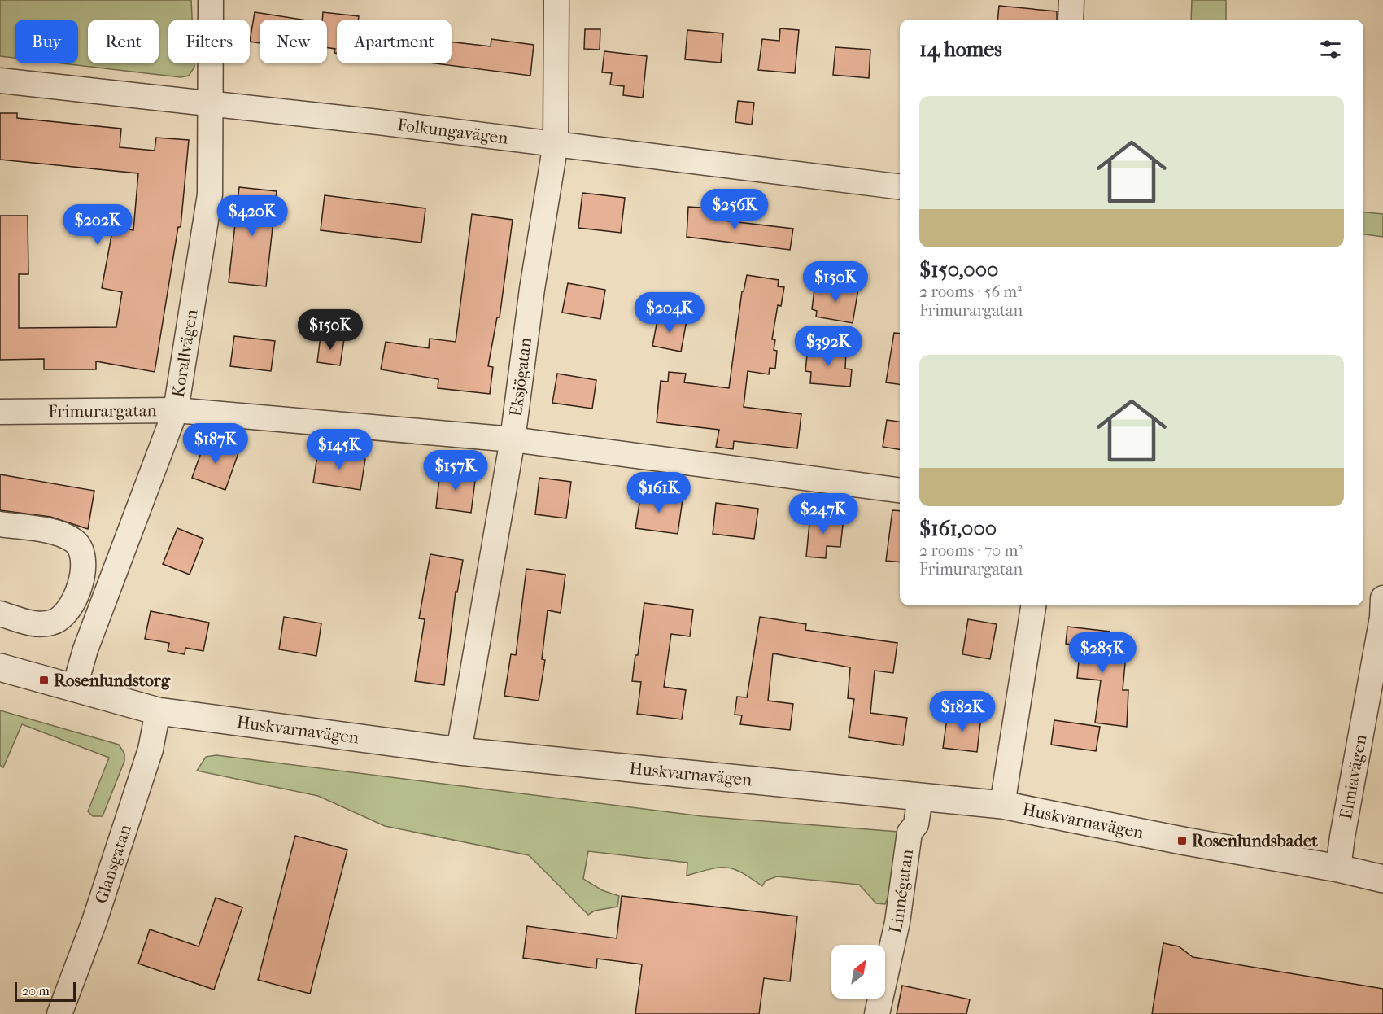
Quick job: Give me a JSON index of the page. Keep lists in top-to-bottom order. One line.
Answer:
{"streets":{"street":["Folkungavägen","Korallvägen","Eksjögatan","Frimurargatan","Huskvarnavägen","Elmiavägen","Glansgatan","Linnégatan"]},"crossings":[["Folkungavägen","Korallvägen"],["Folkungavägen","Eksjögatan"],["Korallvägen","Frimurargatan"],["Korallvägen","Huskvarnavägen"],["Eksjögatan","Frimurargatan"],["Eksjögatan","Huskvarnavägen"],["Huskvarnavägen","Elmiavägen"],["Huskvarnavägen","Glansgatan"],["Huskvarnavägen","Linnégatan"]],"places":{"transit":["Rosenlundstorg","Rosenlundsbadet"]},"scale_bar":"20 m","north":"top right","page":{"chip":["Buy","Rent","Filters","New","Apartment"],"heading":"14 homes","list":[{"name":"$150,000","note":"2 rooms · 56 m² · Frimurargatan"},{"name":"$161,000","note":"2 rooms · 70 m² · Frimurargatan"}],"price":["$256K","$420K","$202K","$150K","$204K","$150K","$392K","$187K","$145K","$157K","$161K","$247K","$285K","$182K"],"scale":"20 m"}}
